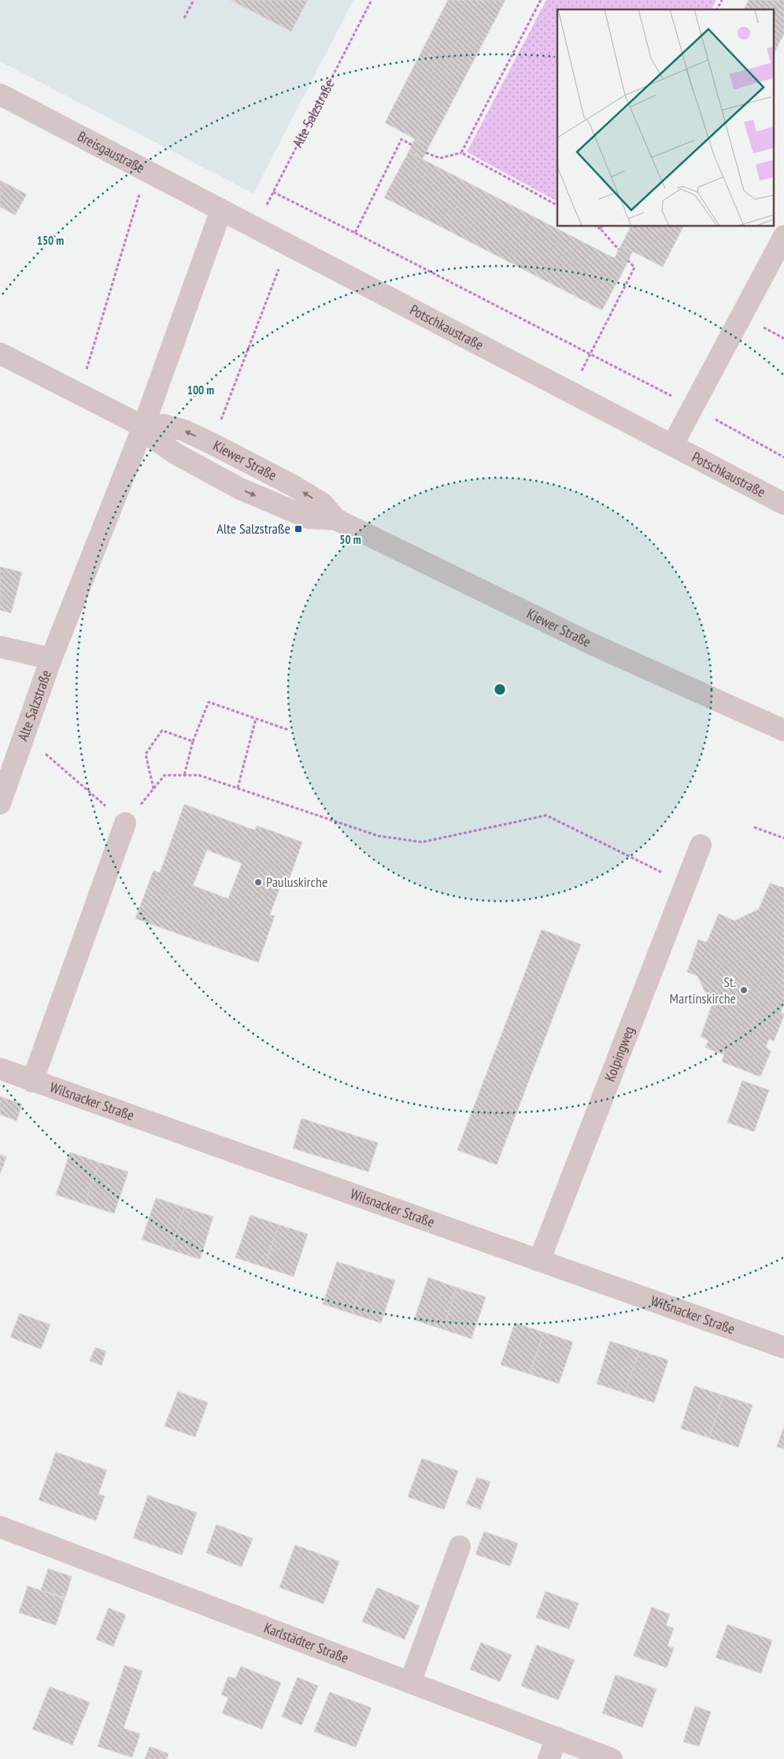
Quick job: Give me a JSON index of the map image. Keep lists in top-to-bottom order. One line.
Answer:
{"streets":{"street":["Alte Salzstraße","Breisgaustraße","Potschkaustraße","Kiewer Straße","Kolpingweg","Wilsnacker Straße","Karlstädter Straße"]},"crossings":[["Alte Salzstraße","Breisgaustraße"],["Alte Salzstraße","Potschkaustraße"],["Alte Salzstraße","Kiewer Straße"],["Breisgaustraße","Potschkaustraße"],["Kolpingweg","Wilsnacker Straße"]],"places":{"transit":["Alte Salzstraße"],"other":["Pauluskirche","St. Martinskirche"]},"rings":["150 m","100 m","50 m"]}
